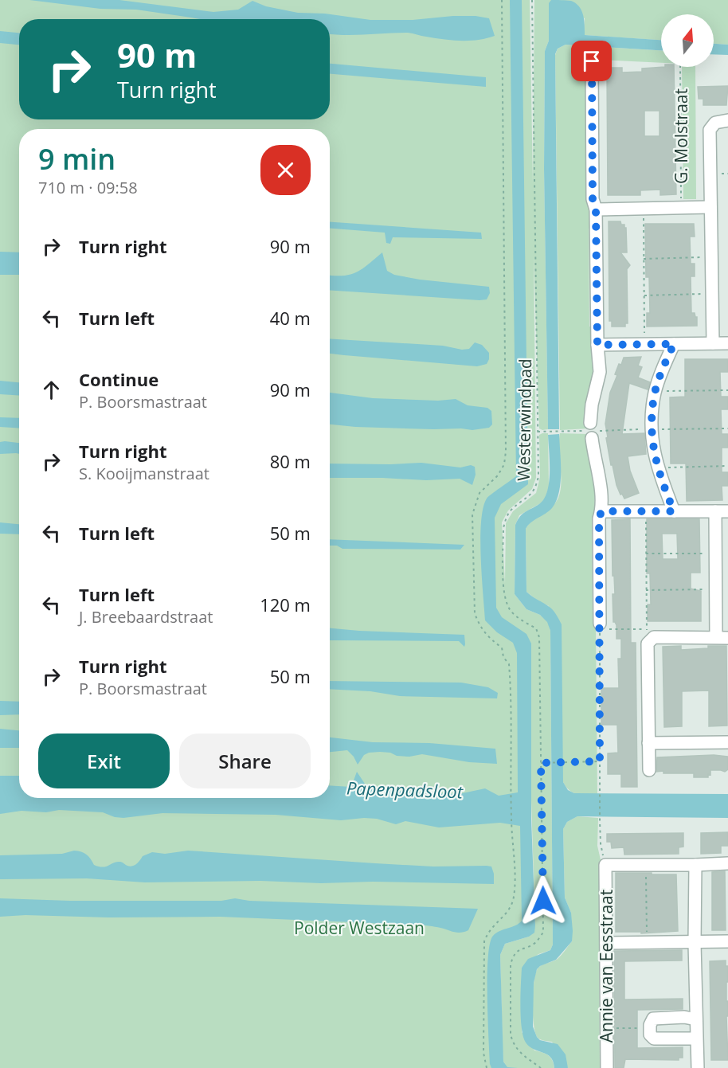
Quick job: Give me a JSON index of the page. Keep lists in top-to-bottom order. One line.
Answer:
{"streets":{"street":["G. Molstraat","Annie van Eesstraat"],"path":["Westerwindpad"]},"water":["Papenpadsloot"],"parks":["Polder Westzaan"],"north":"top","page":{"turn":["90 m","Turn right"],"heading":["9 min","710 m · 09:58"],"list":[{"name":"Turn right","value":"90 m"},{"name":"Turn left","value":"40 m"},{"name":"Continue","note":"P. Boorsmastraat","value":"90 m"},{"name":"Turn right","note":"S. Kooijmanstraat","value":"80 m"},{"name":"Turn left","value":"50 m"},{"name":"Turn left","note":"J. Breebaardstraat","value":"120 m"},{"name":"Turn right","note":"P. Boorsmastraat","value":"50 m"}],"buttons":["Exit","Share"]}}
